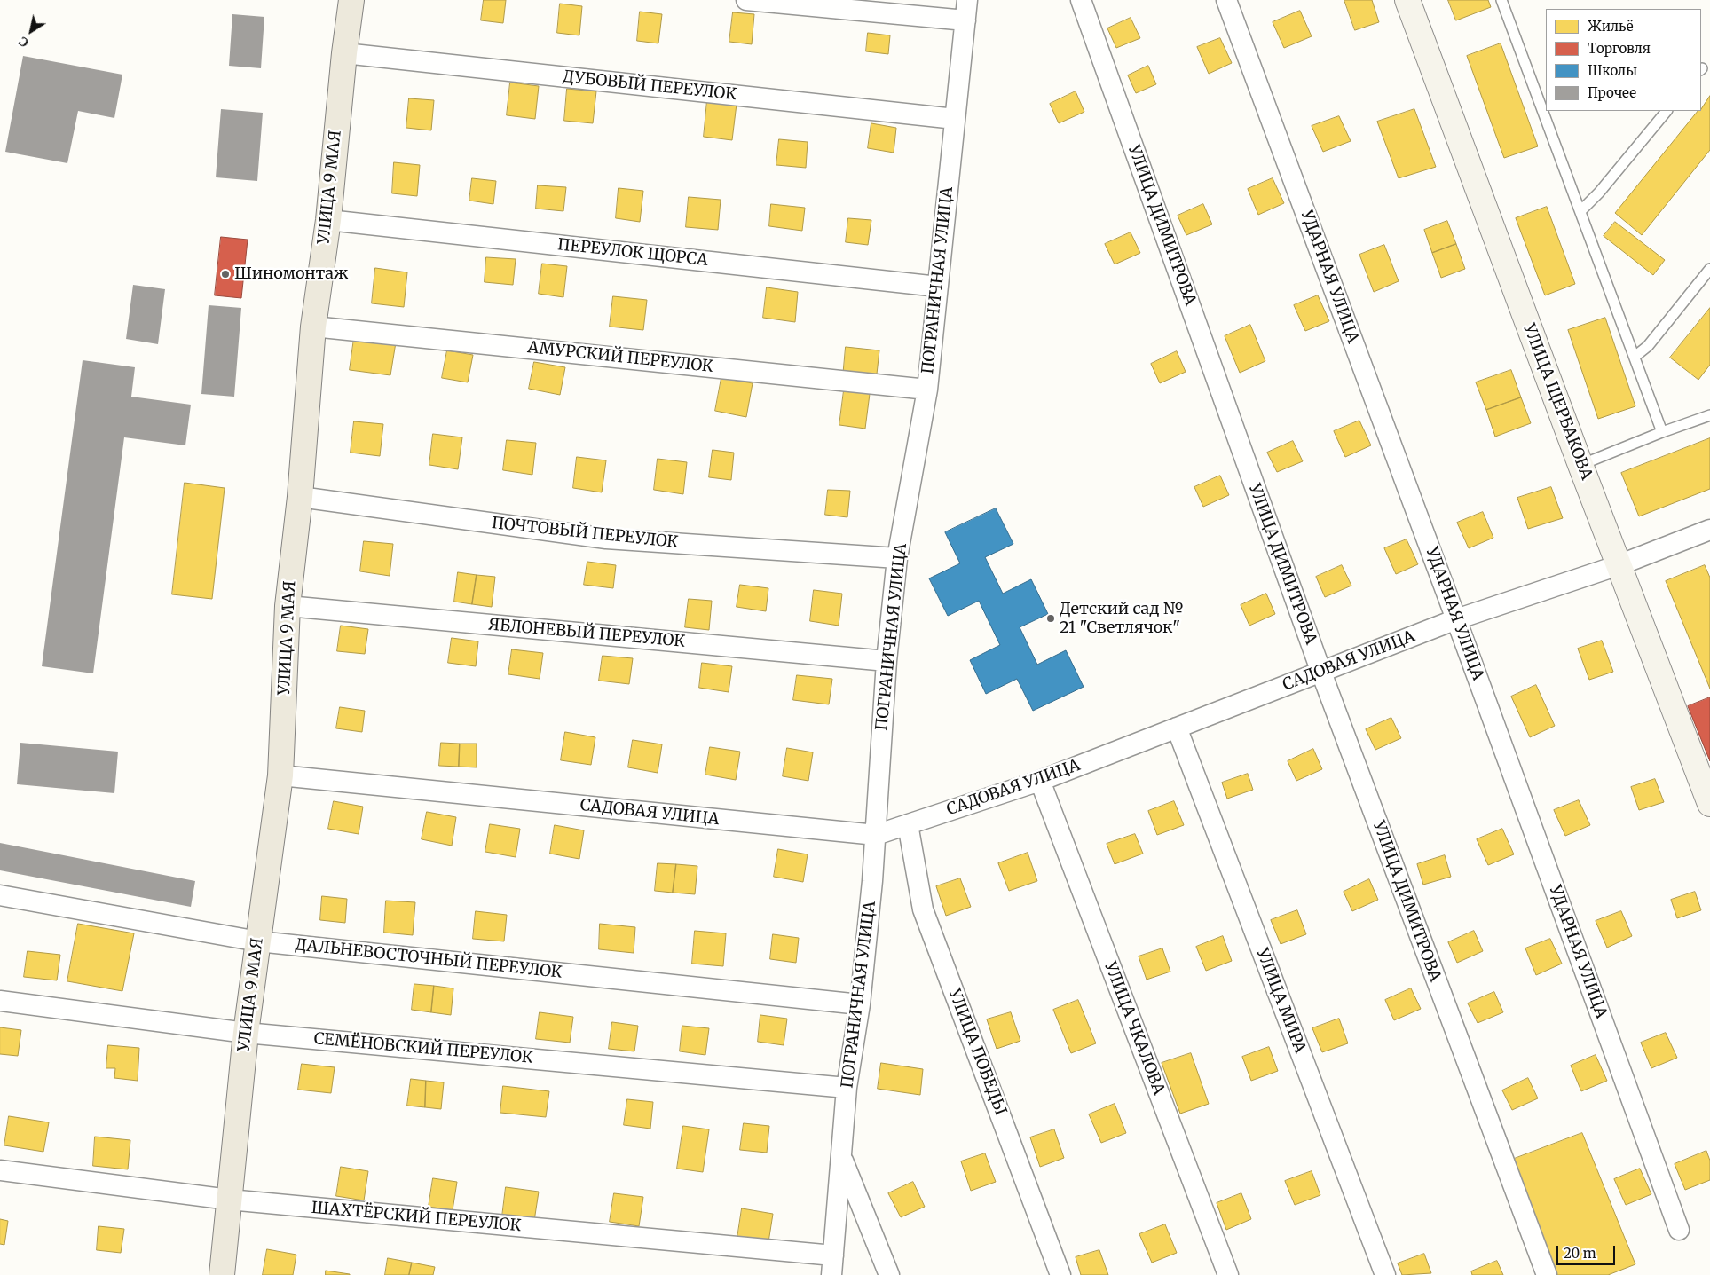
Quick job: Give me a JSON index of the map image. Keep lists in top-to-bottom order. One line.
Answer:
{"streets":{"main road":["УЛИЦА 9 МАЯ","УЛИЦА ЩЕРБАКОВА"],"street":["ДУБОВЫЙ ПЕРЕУЛОК","УЛИЦА ДИМИТРОВА","ПЕРЕУЛОК ЩОРСА","УДАРНАЯ УЛИЦА","ПОГРАНИЧНАЯ УЛИЦА","АМУРСКИЙ ПЕРЕУЛОК","ПОЧТОВЫЙ ПЕРЕУЛОК","ЯБЛОНЕВЫЙ ПЕРЕУЛОК","САДОВАЯ УЛИЦА","ДАЛЬНЕВОСТОЧНЫЙ ПЕРЕУЛОК","УЛИЦА МИРА","УЛИЦА ЧКАЛОВА","СЕМЁНОВСКИЙ ПЕРЕУЛОК","УЛИЦА ПОБЕДЫ","ШАХТЁРСКИЙ ПЕРЕУЛОК"]},"crossings":[["ДУБОВЫЙ ПЕРЕУЛОК","УЛИЦА 9 МАЯ"],["ДУБОВЫЙ ПЕРЕУЛОК","ПОГРАНИЧНАЯ УЛИЦА"],["УЛИЦА 9 МАЯ","ПЕРЕУЛОК ЩОРСА"],["УЛИЦА 9 МАЯ","АМУРСКИЙ ПЕРЕУЛОК"],["УЛИЦА 9 МАЯ","ПОЧТОВЫЙ ПЕРЕУЛОК"],["УЛИЦА 9 МАЯ","ЯБЛОНЕВЫЙ ПЕРЕУЛОК"],["УЛИЦА 9 МАЯ","САДОВАЯ УЛИЦА"],["УЛИЦА 9 МАЯ","ДАЛЬНЕВОСТОЧНЫЙ ПЕРЕУЛОК"],["УЛИЦА 9 МАЯ","СЕМЁНОВСКИЙ ПЕРЕУЛОК"],["УЛИЦА 9 МАЯ","ШАХТЁРСКИЙ ПЕРЕУЛОК"],["УЛИЦА ДИМИТРОВА","САДОВАЯ УЛИЦА"],["ПЕРЕУЛОК ЩОРСА","ПОГРАНИЧНАЯ УЛИЦА"],["УДАРНАЯ УЛИЦА","САДОВАЯ УЛИЦА"],["ПОГРАНИЧНАЯ УЛИЦА","АМУРСКИЙ ПЕРЕУЛОК"],["ПОГРАНИЧНАЯ УЛИЦА","ПОЧТОВЫЙ ПЕРЕУЛОК"],["ПОГРАНИЧНАЯ УЛИЦА","ЯБЛОНЕВЫЙ ПЕРЕУЛОК"],["ПОГРАНИЧНАЯ УЛИЦА","САДОВАЯ УЛИЦА"],["ПОГРАНИЧНАЯ УЛИЦА","ДАЛЬНЕВОСТОЧНЫЙ ПЕРЕУЛОК"],["ПОГРАНИЧНАЯ УЛИЦА","СЕМЁНОВСКИЙ ПЕРЕУЛОК"],["ПОГРАНИЧНАЯ УЛИЦА","ШАХТЁРСКИЙ ПЕРЕУЛОК"],["УЛИЦА ЩЕРБАКОВА","САДОВАЯ УЛИЦА"],["САДОВАЯ УЛИЦА","УЛИЦА МИРА"],["САДОВАЯ УЛИЦА","УЛИЦА ЧКАЛОВА"],["САДОВАЯ УЛИЦА","УЛИЦА ПОБЕДЫ"]],"places":["Шиномонтаж","Детский сад № 21 \"Светлячок\""],"legend":["Жильё","Торговля","Школы","Прочее"],"scale_bar":"20 m","north":"bottom left"}
